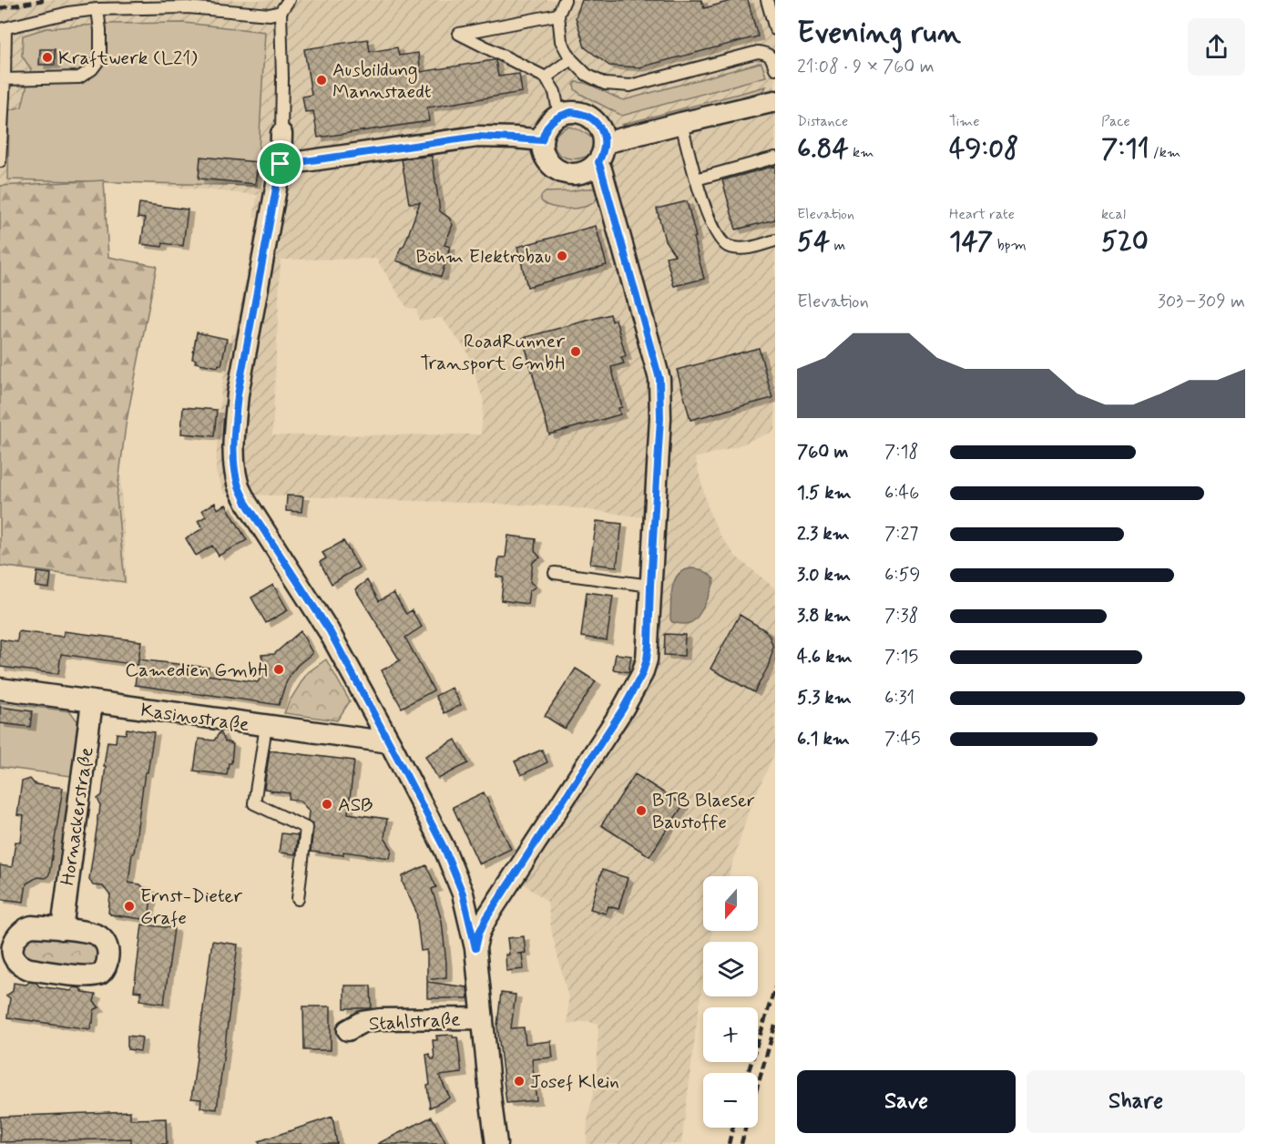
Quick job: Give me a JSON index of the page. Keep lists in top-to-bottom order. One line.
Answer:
{"streets":{"street":["Kasinostraße","Hornackerstraße","Stahlstraße"]},"crossings":[["Kasinostraße","Hornackerstraße"]],"places":["Kraftwerk (L21)","Ausbildung Mannstaedt","Böhm Elektrobau","RoadRunner Transport GmbH","Camedien GmbH","ASB","BTB Blaeser Baustoffe","Ernst-Dieter Grafe","Josef Klein"],"north":"bottom","page":{"heading":["Evening run","21:08 · 9 × 760 m"],"stats":[["Distance","6.84 km"],["Time","49:08"],["Pace","7:11 /km"],["Elevation","54 m"],["Heart rate","147 bpm"],["kcal","520"]],"chart":["Elevation","303–309 m"],"list":[{"name":"760 m","note":"7:18"},{"name":"1.5 km","note":"6:46"},{"name":"2.3 km","note":"7:27"},{"name":"3.0 km","note":"6:59"},{"name":"3.8 km","note":"7:38"},{"name":"4.6 km","note":"7:15"},{"name":"5.3 km","note":"6:31"},{"name":"6.1 km","note":"7:45"}],"map_buttons":["+","−"],"buttons":["Save","Share"]}}
